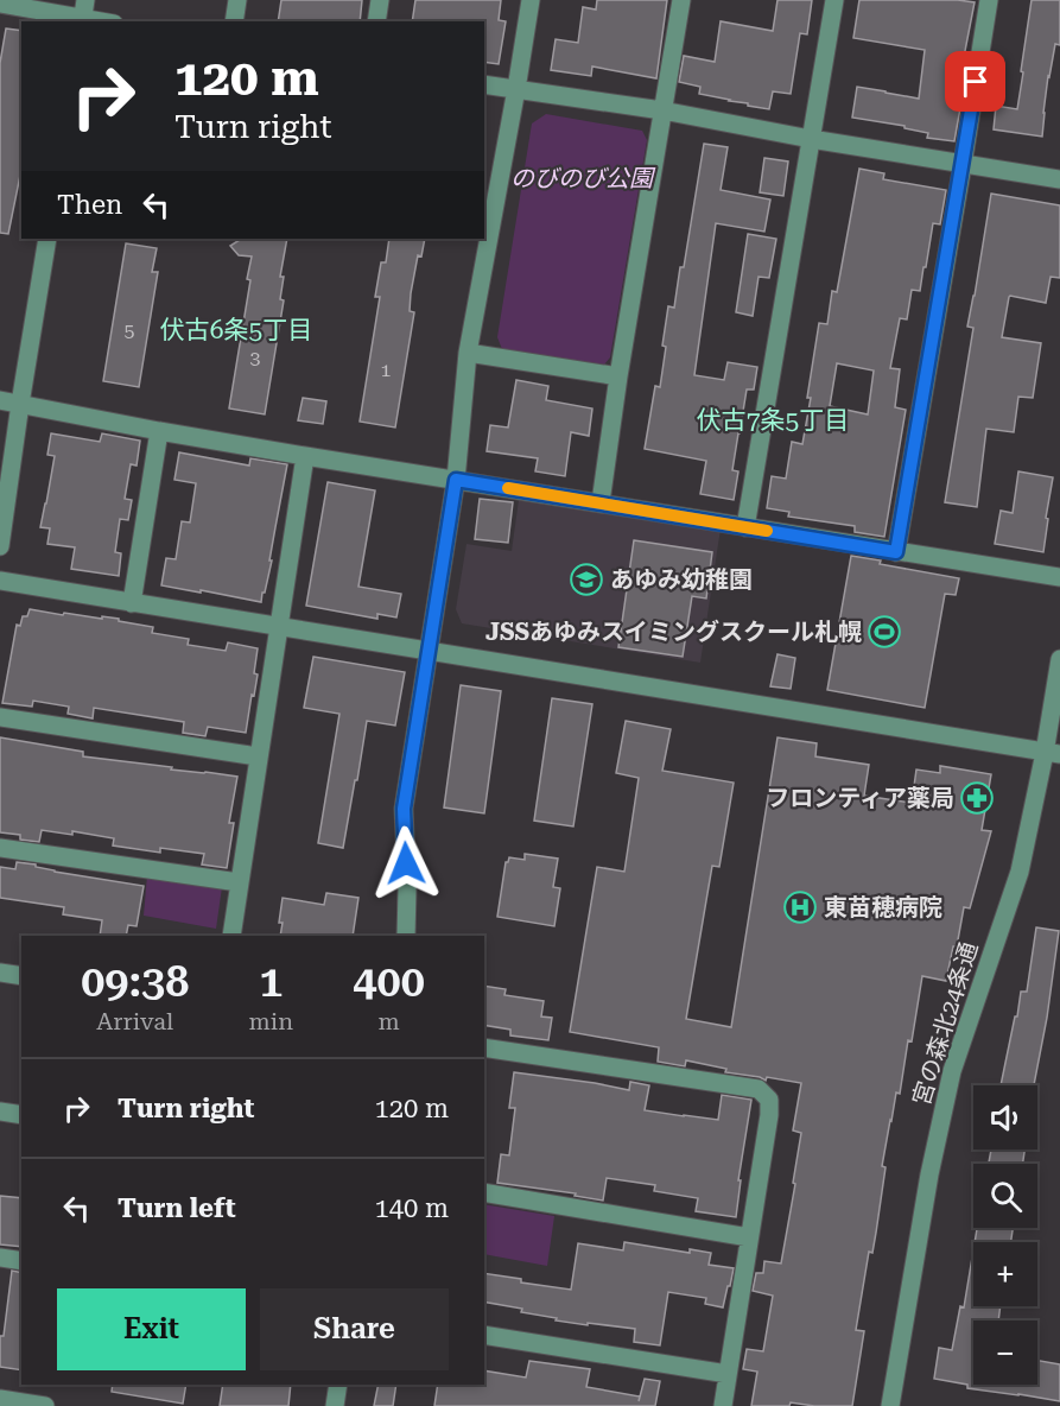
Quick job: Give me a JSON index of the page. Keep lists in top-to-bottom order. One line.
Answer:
{"streets":{"street":["宮の森北24条通"]},"districts":["伏古6条5丁目","伏古7条5丁目"],"parks":["のびのび公園"],"places":{"school or university":["あゆみ幼稚園"],"sports":["JSSあゆみスイミングスクール札幌"],"pharmacy":["フロンティア薬局"],"hospital":["東苗穂病院"]},"house_numbers":["5","3","1"],"page":{"turn":["120 m","Turn right"],"then":"Then","eta":["09:38","Arrival","1","min","400","m"],"list":[{"name":"Turn right","value":"120 m"},{"name":"Turn left","value":"140 m"}],"map_buttons":["+","−"],"buttons":["Exit","Share"]}}
